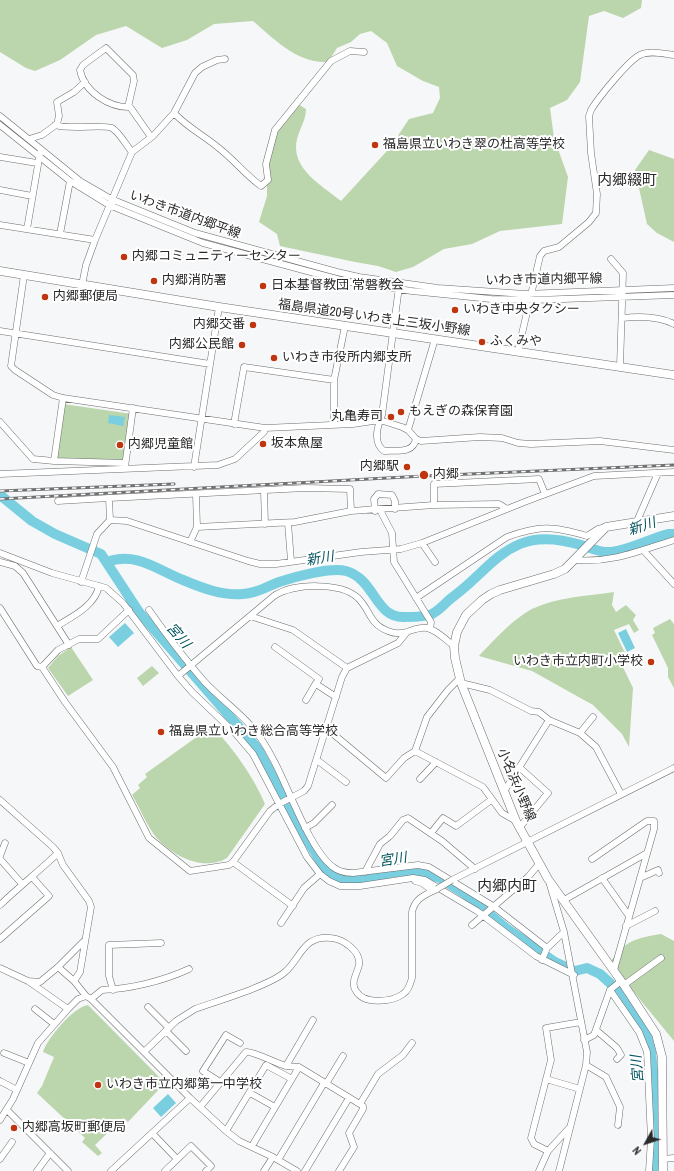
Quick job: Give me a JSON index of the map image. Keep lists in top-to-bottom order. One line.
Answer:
{"streets":{"main road":["福島県道20号いわき上三坂小野線","小名浜小野線"],"street":["いわき市道内郷平線"]},"districts":["内郷綴町","内郷内町"],"water":["新川","宮川"],"places":["福島県立いわき翠の杜高等学校","内郷コミュニティーセンター","内郷消防署","日本基督教団 常磐教会","内郷郵便局","いわき中央タクシー","内郷交番","ふくみや","内郷公民館","いわき市役所内郷支所","もえぎの森保育園","丸亀寿司","坂本魚屋","内郷児童館","内郷駅","内郷","いわき市立内町小学校","福島県立いわき総合高等学校","いわき市立内郷第一中学校","内郷高坂町郵便局"],"north":"bottom left"}
